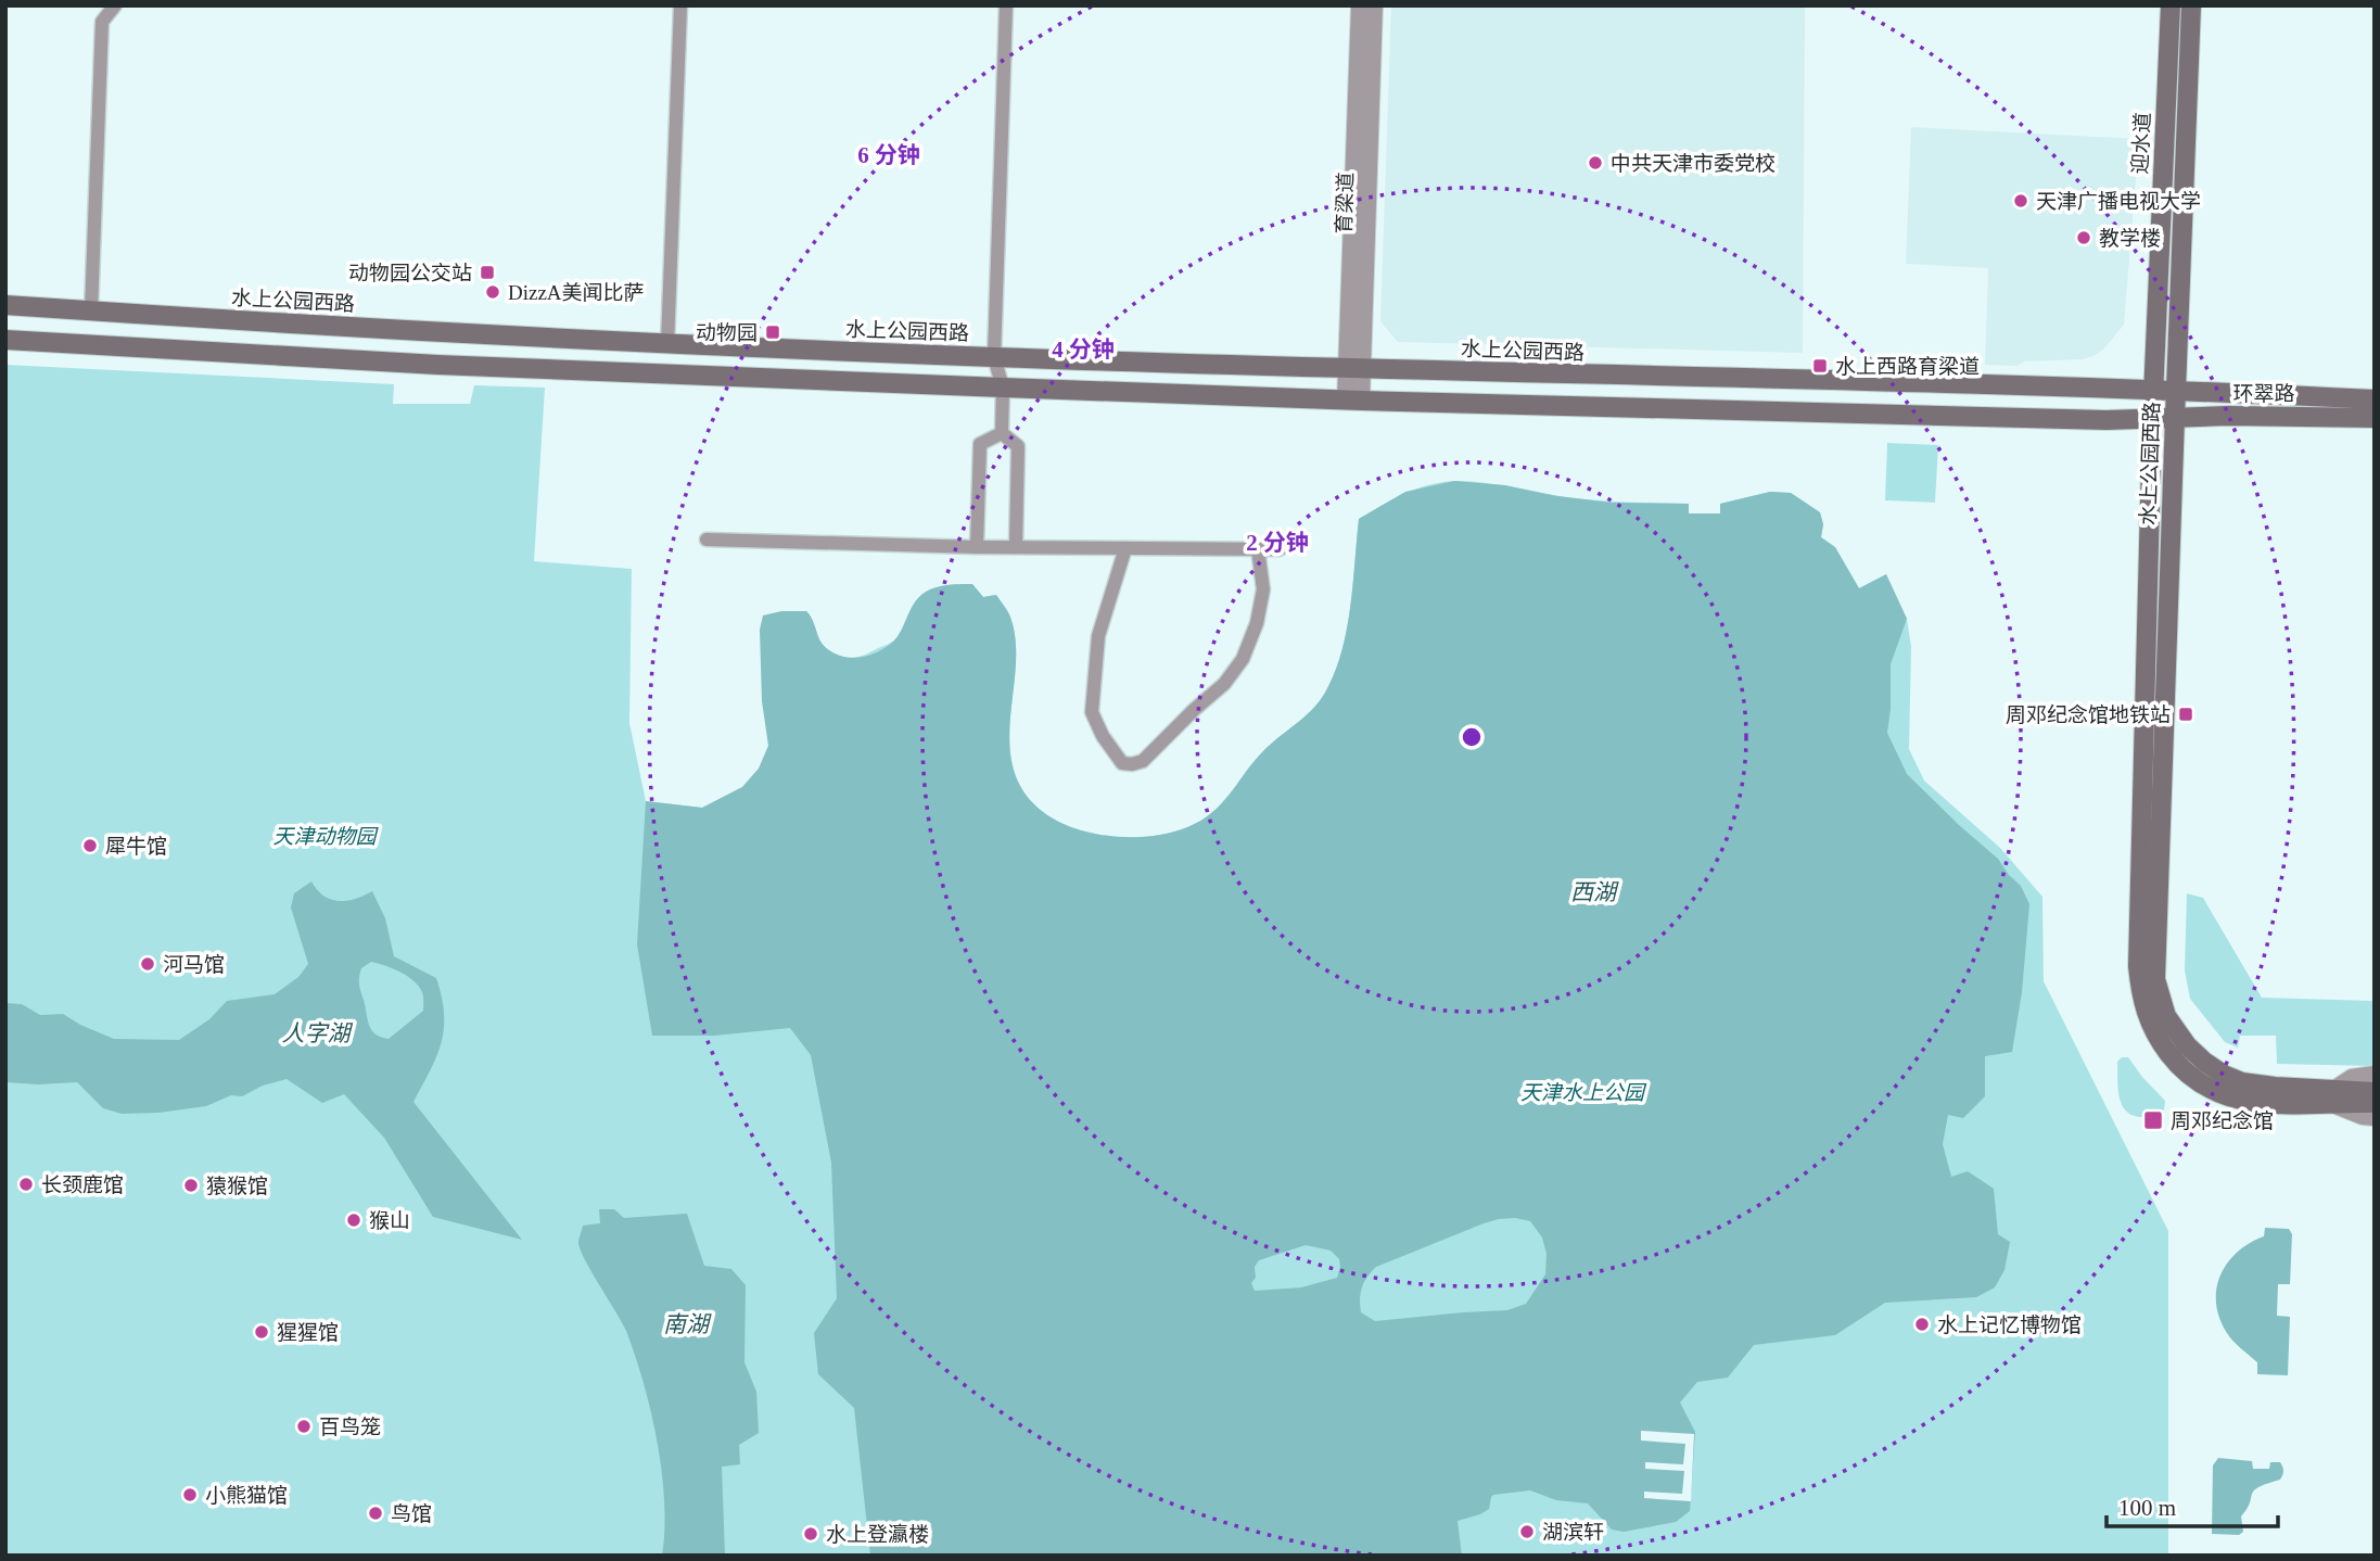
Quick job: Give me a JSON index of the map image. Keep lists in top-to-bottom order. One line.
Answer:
{"streets":{"main road":["迎水道","水上公园西路","环翠路"],"street":["育梁道"]},"crossings":[["迎水道","水上公园西路"],["迎水道","环翠路"],["育梁道","水上公园西路"],["水上公园西路","环翠路"]],"water":["西湖","人字湖","南湖"],"parks":["天津动物园","天津水上公园"],"places":{"other":["中共天津市委党校","天津广播电视大学","教学楼","DizzA美闻比萨","犀牛馆","河马馆","长颈鹿馆","猿猴馆","猴山","水上记忆博物馆","猩猩馆","百鸟笼","小熊猫馆","鸟馆","湖滨轩","水上登瀛楼"],"transit":["动物园公交站","动物园","水上西路育梁道","周邓纪念馆地铁站","周邓纪念馆"]},"scale_bar":"100 m","rings":["6 分钟","4 分钟","2 分钟"]}
